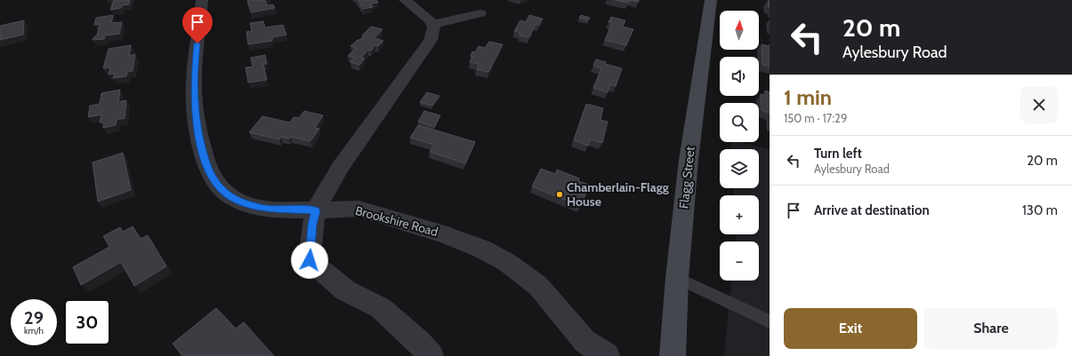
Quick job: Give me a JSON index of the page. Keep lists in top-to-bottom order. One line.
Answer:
{"streets":{"street":["Flagg Street","Brookshire Road"]},"places":["Chamberlain-Flagg House"],"north":"top","page":{"turn":["20 m","Aylesbury Road"],"map_buttons":["+","−"],"heading":["1 min","150 m · 17:29"],"list":[{"name":"Turn left","note":"Aylesbury Road","value":"20 m"},{"name":"Arrive at destination","value":"130 m"}],"speed":"29 km/h","limit":"30","buttons":["Exit","Share"]}}
